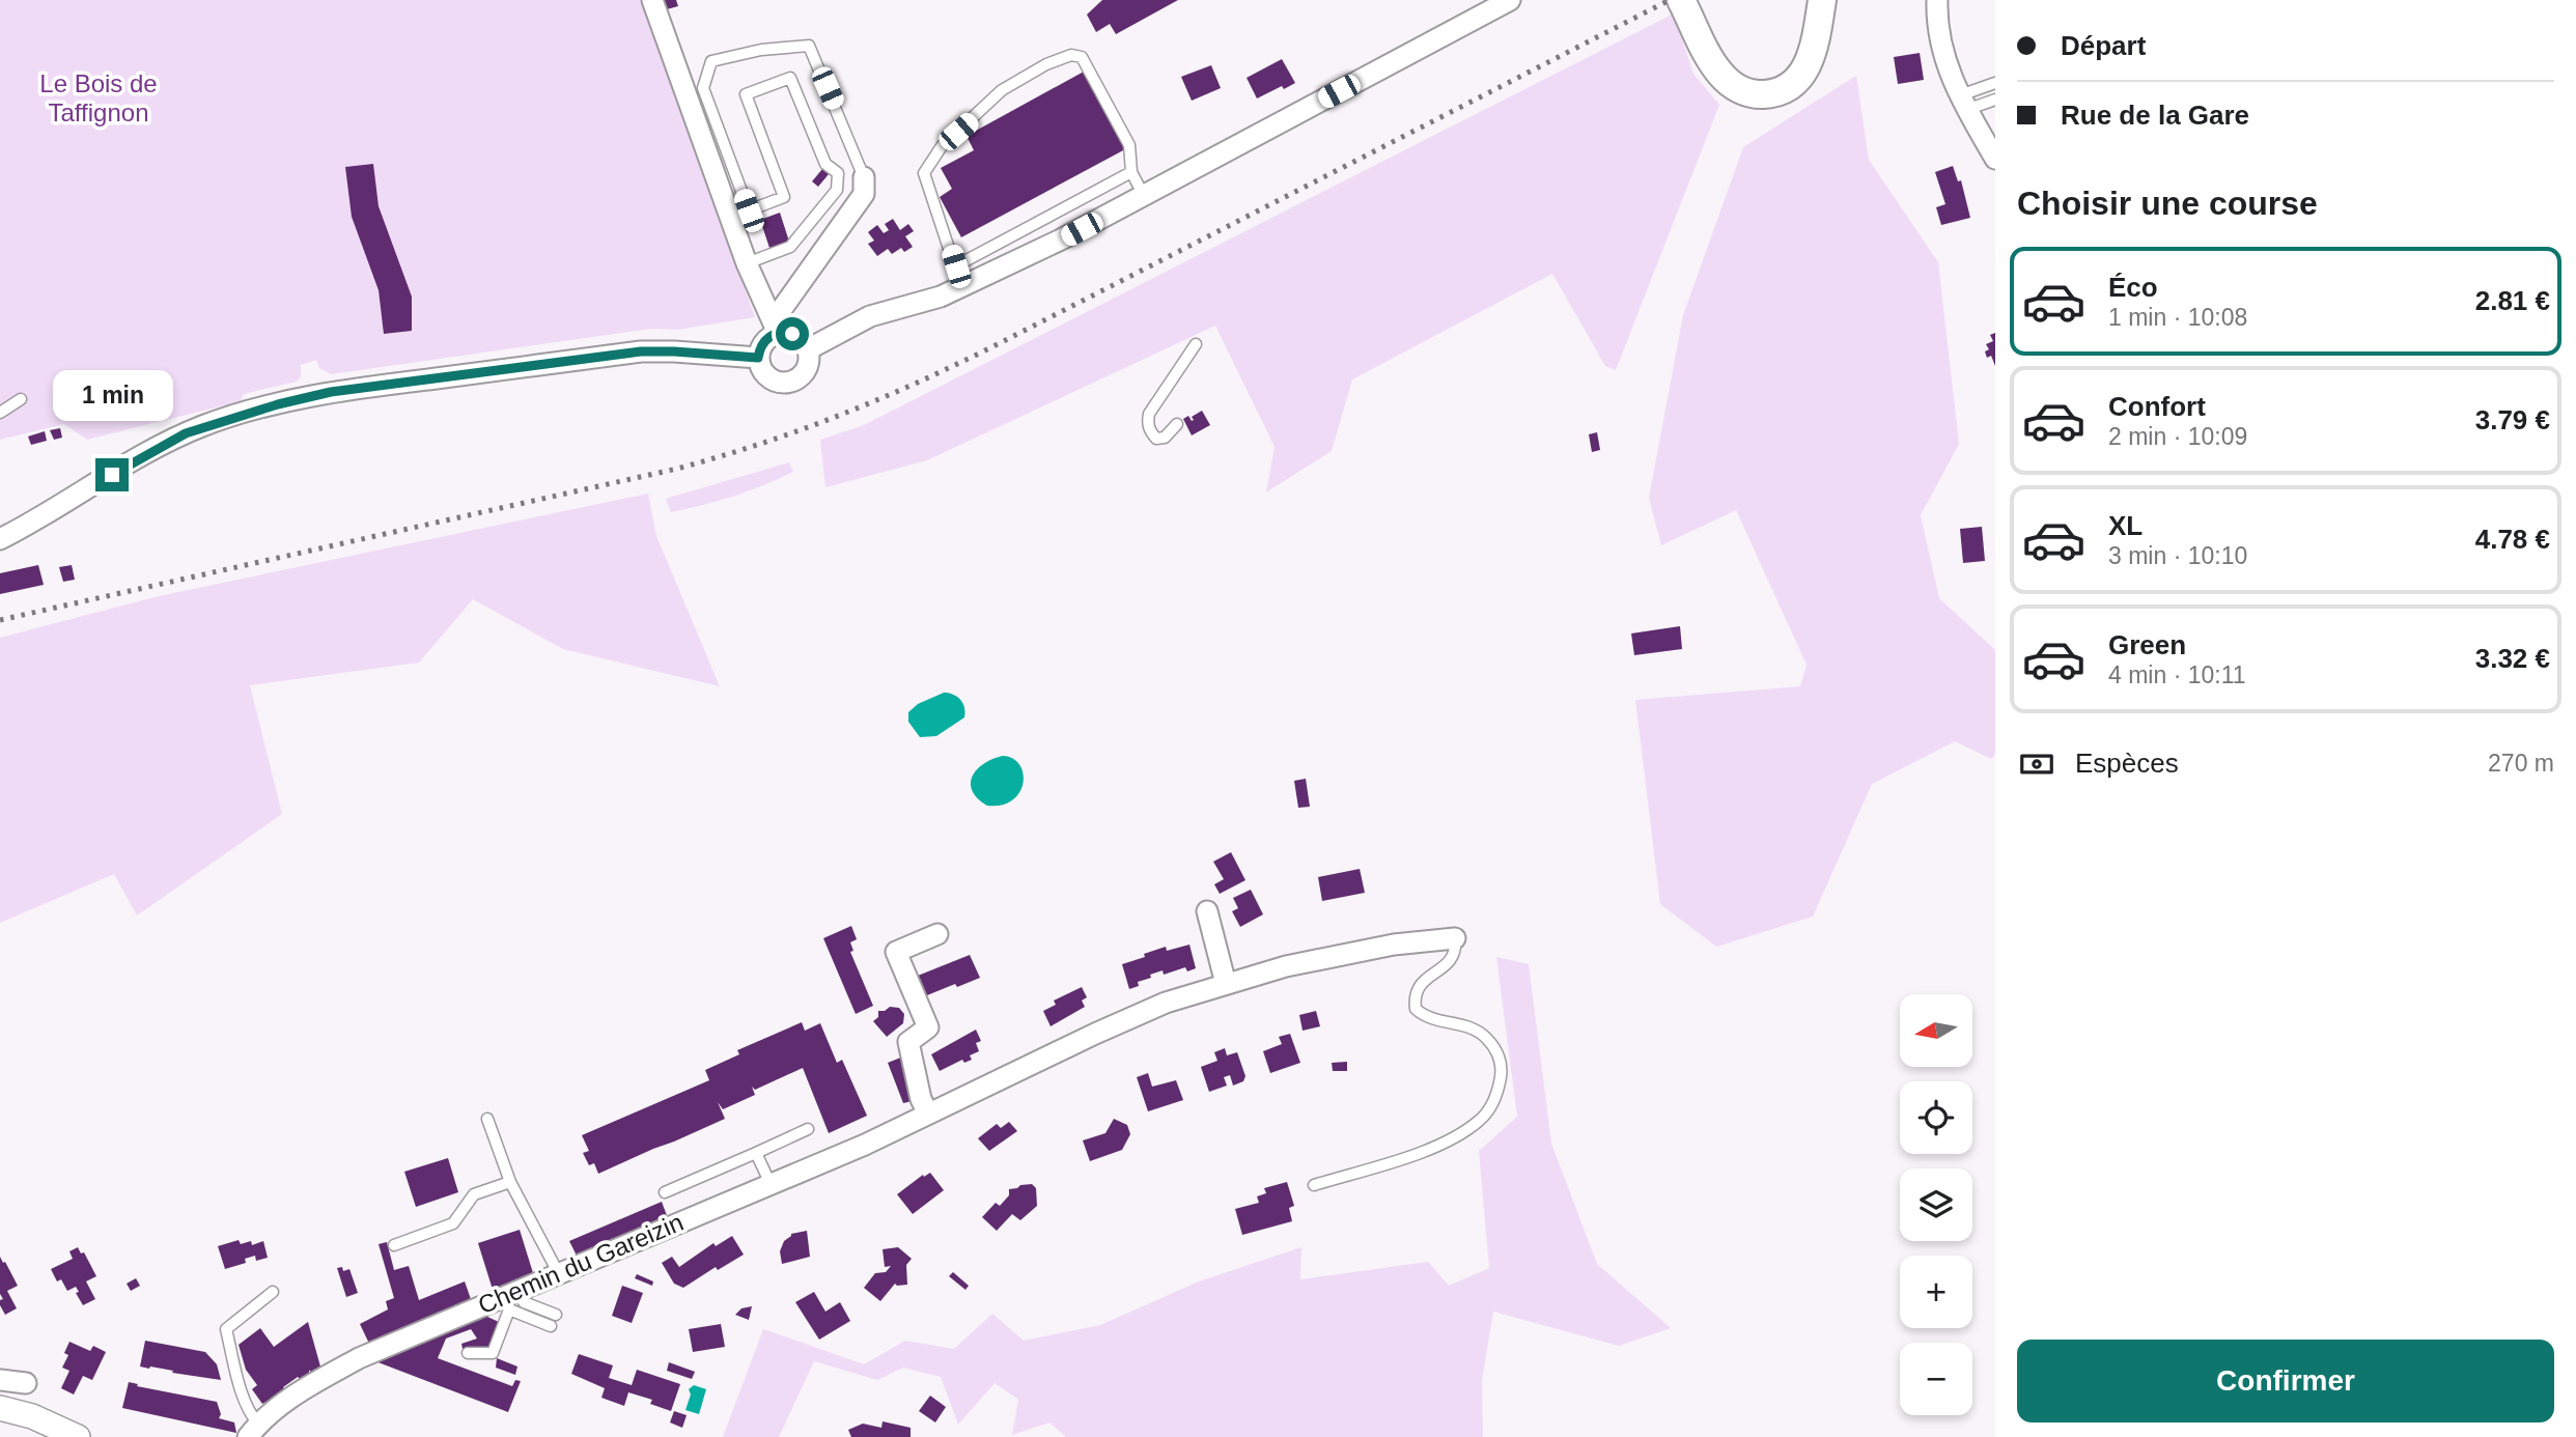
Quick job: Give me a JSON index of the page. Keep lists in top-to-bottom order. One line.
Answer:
{"streets":{"street":["Chemin du Gareizin"]},"parks":["Le Bois de Taffignon"],"north":"left","page":{"banner":["Départ","Rue de la Gare"],"heading":"Choisir une course","list":[{"name":"Éco","note":"1 min · 10:08","value":"2.81 €"},{"name":"Confort","note":"2 min · 10:09","value":"3.79 €"},{"name":"XL","note":"3 min · 10:10","value":"4.78 €"},{"name":"Green","note":"4 min · 10:11","value":"3.32 €"}],"bubble":"1 min","pay":["Espèces","270 m"],"map_buttons":["+","−"],"buttons":"Confirmer"}}
